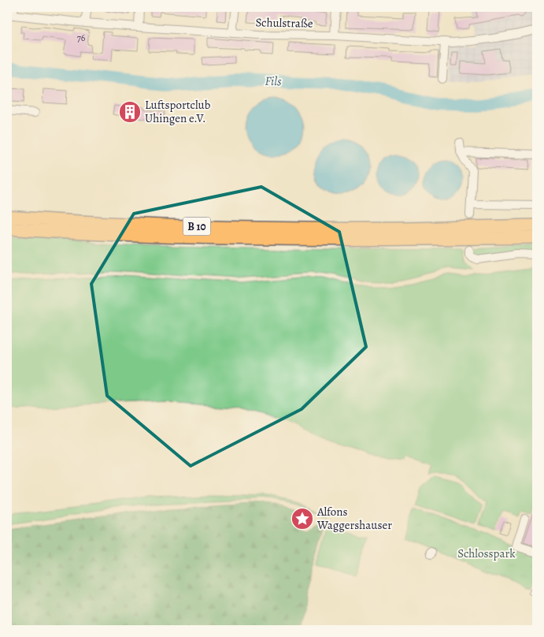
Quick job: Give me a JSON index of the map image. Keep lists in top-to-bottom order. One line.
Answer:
{"streets":{"highway":["B 10"],"street":["Schulstraße"]},"water":["Fils"],"parks":["Schlosspark"],"places":{"building":["Luftsportclub Uhingen e.V."],"place":["Alfons Waggershauser"]},"house_numbers":["76"]}
